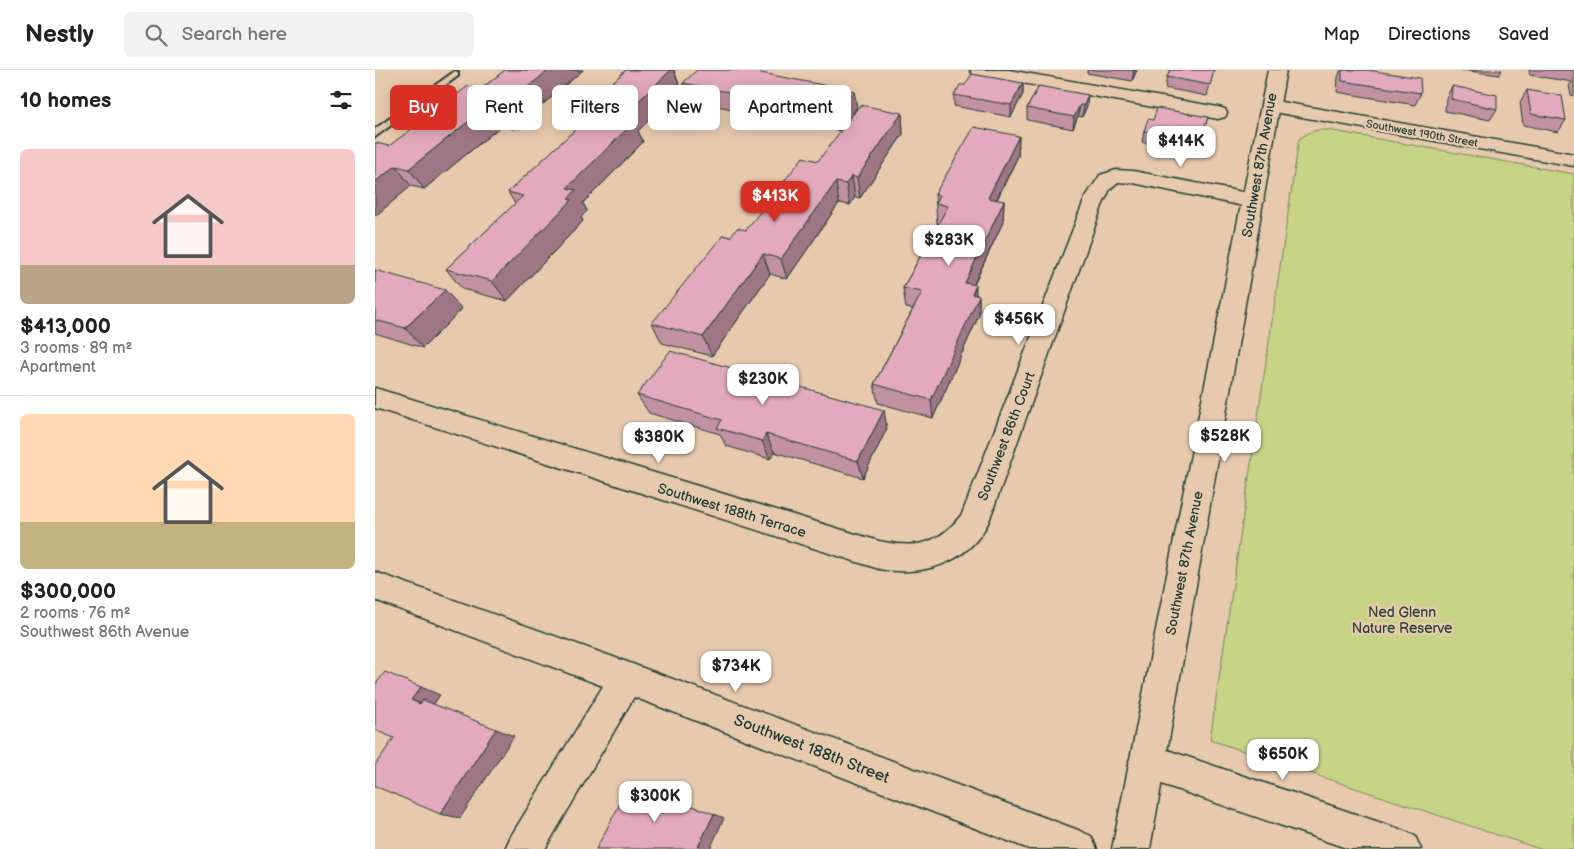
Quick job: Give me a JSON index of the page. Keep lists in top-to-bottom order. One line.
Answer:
{"streets":{"street":["Southwest 190th Street","Southwest 87th Avenue","Southwest 86th Court","Southwest 188th Terrace","Southwest 188th Street"]},"crossings":[["Southwest 190th Street","Southwest 87th Avenue"],["Southwest 87th Avenue","Southwest 86th Court"],["Southwest 86th Court","Southwest 188th Terrace"]],"parks":["Ned Glenn Nature Reserve"],"page":{"header":"Nestly","search":"Search here","nav":["Map","Directions","Saved"],"heading":"10 homes","chip":["Buy","Rent","Filters","New","Apartment"],"price":["$414K","$413K","$283K","$456K","$230K","$528K","$380K","$734K","$650K","$300K"],"list":[{"name":"$413,000","note":"3 rooms · 89 m² · Apartment"},{"name":"$300,000","note":"2 rooms · 76 m² · Southwest 86th Avenue"}]}}
